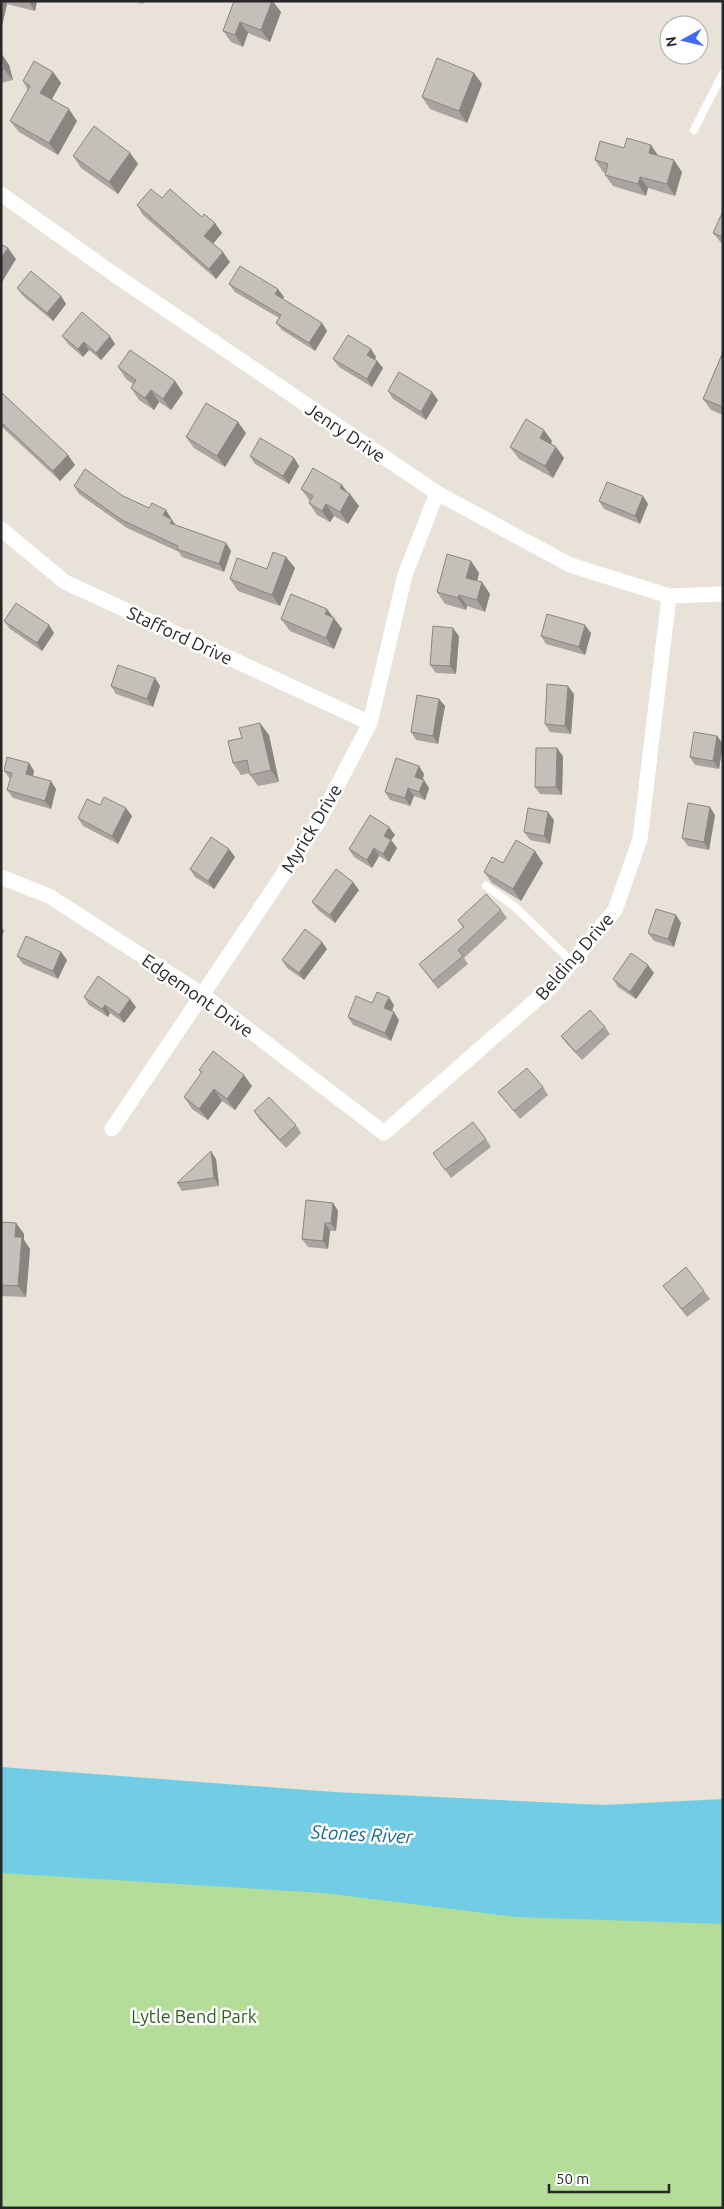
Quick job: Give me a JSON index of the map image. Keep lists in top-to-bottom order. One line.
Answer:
{"streets":{"street":["Jenry Drive","Stafford Drive","Myrick Drive","Belding Drive","Edgemont Drive"]},"crossings":[["Jenry Drive","Myrick Drive"],["Jenry Drive","Belding Drive"],["Stafford Drive","Myrick Drive"],["Myrick Drive","Edgemont Drive"],["Belding Drive","Edgemont Drive"]],"water":["Stones River"],"parks":["Lytle Bend Park"],"scale_bar":"50 m","north":"left"}
